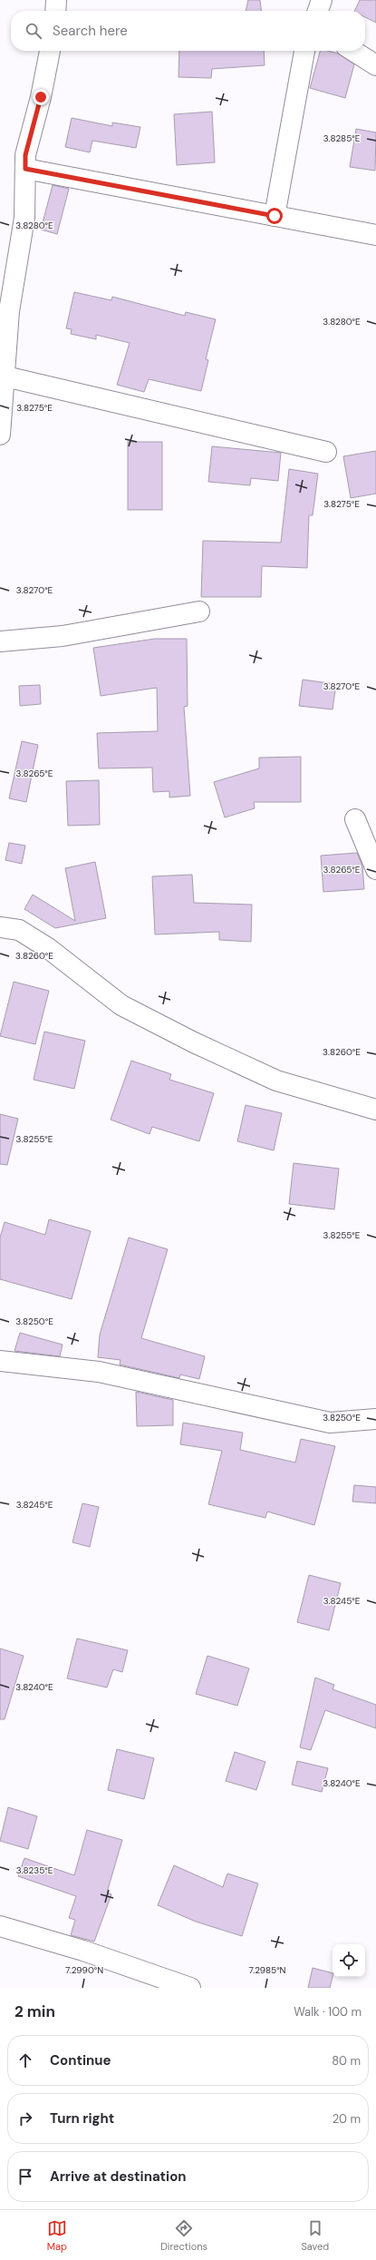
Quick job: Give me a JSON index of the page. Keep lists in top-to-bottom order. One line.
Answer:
{"page":{"search":"Search here","heading":["2 min","Walk · 100 m"],"list":[["Continue","80 m"],["Turn right","20 m"],"Arrive at destination"],"nav":["Map","Directions","Saved"]},"coordinates":["3.8285°E","3.8280°E","3.8275°E","3.8270°E","3.8265°E","3.8260°E","3.8255°E","3.8250°E","3.8245°E","3.8240°E","3.8235°E","7.2990°N","7.2985°N"]}
